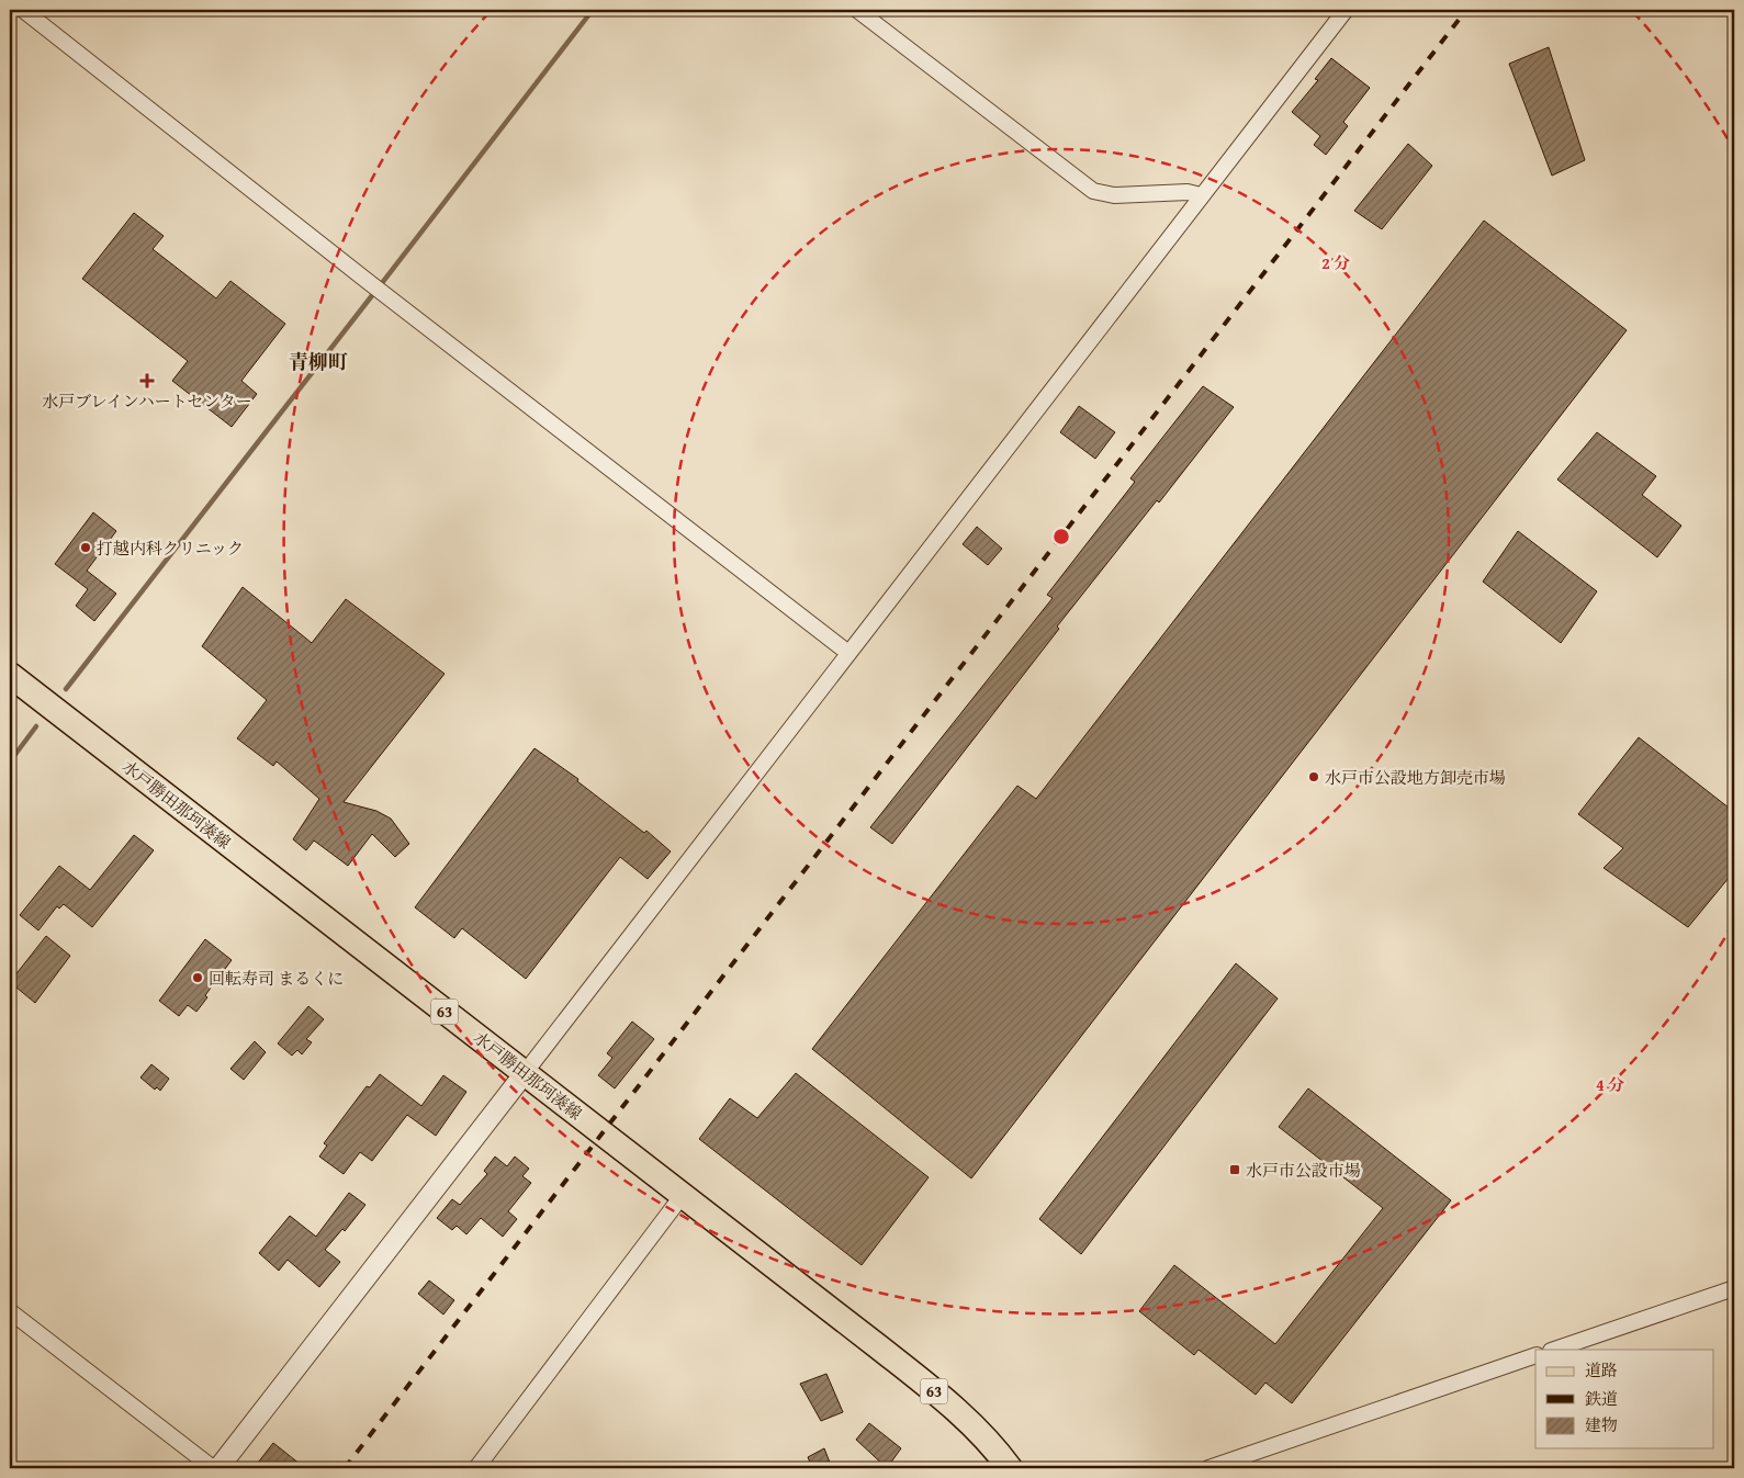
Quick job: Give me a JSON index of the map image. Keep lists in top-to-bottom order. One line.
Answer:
{"streets":{"main road":["水戸勝田那珂湊線","63"]},"districts":["青柳町"],"places":{"health":["水戸ブレインハートセンター"],"other":["打越内科クリニック","水戸市公設地方卸売市場","回転寿司 まるくに"],"transit":["水戸市公設市場"]},"legend":["道路","鉄道","建物"],"rings":["2 分","4 分"]}
